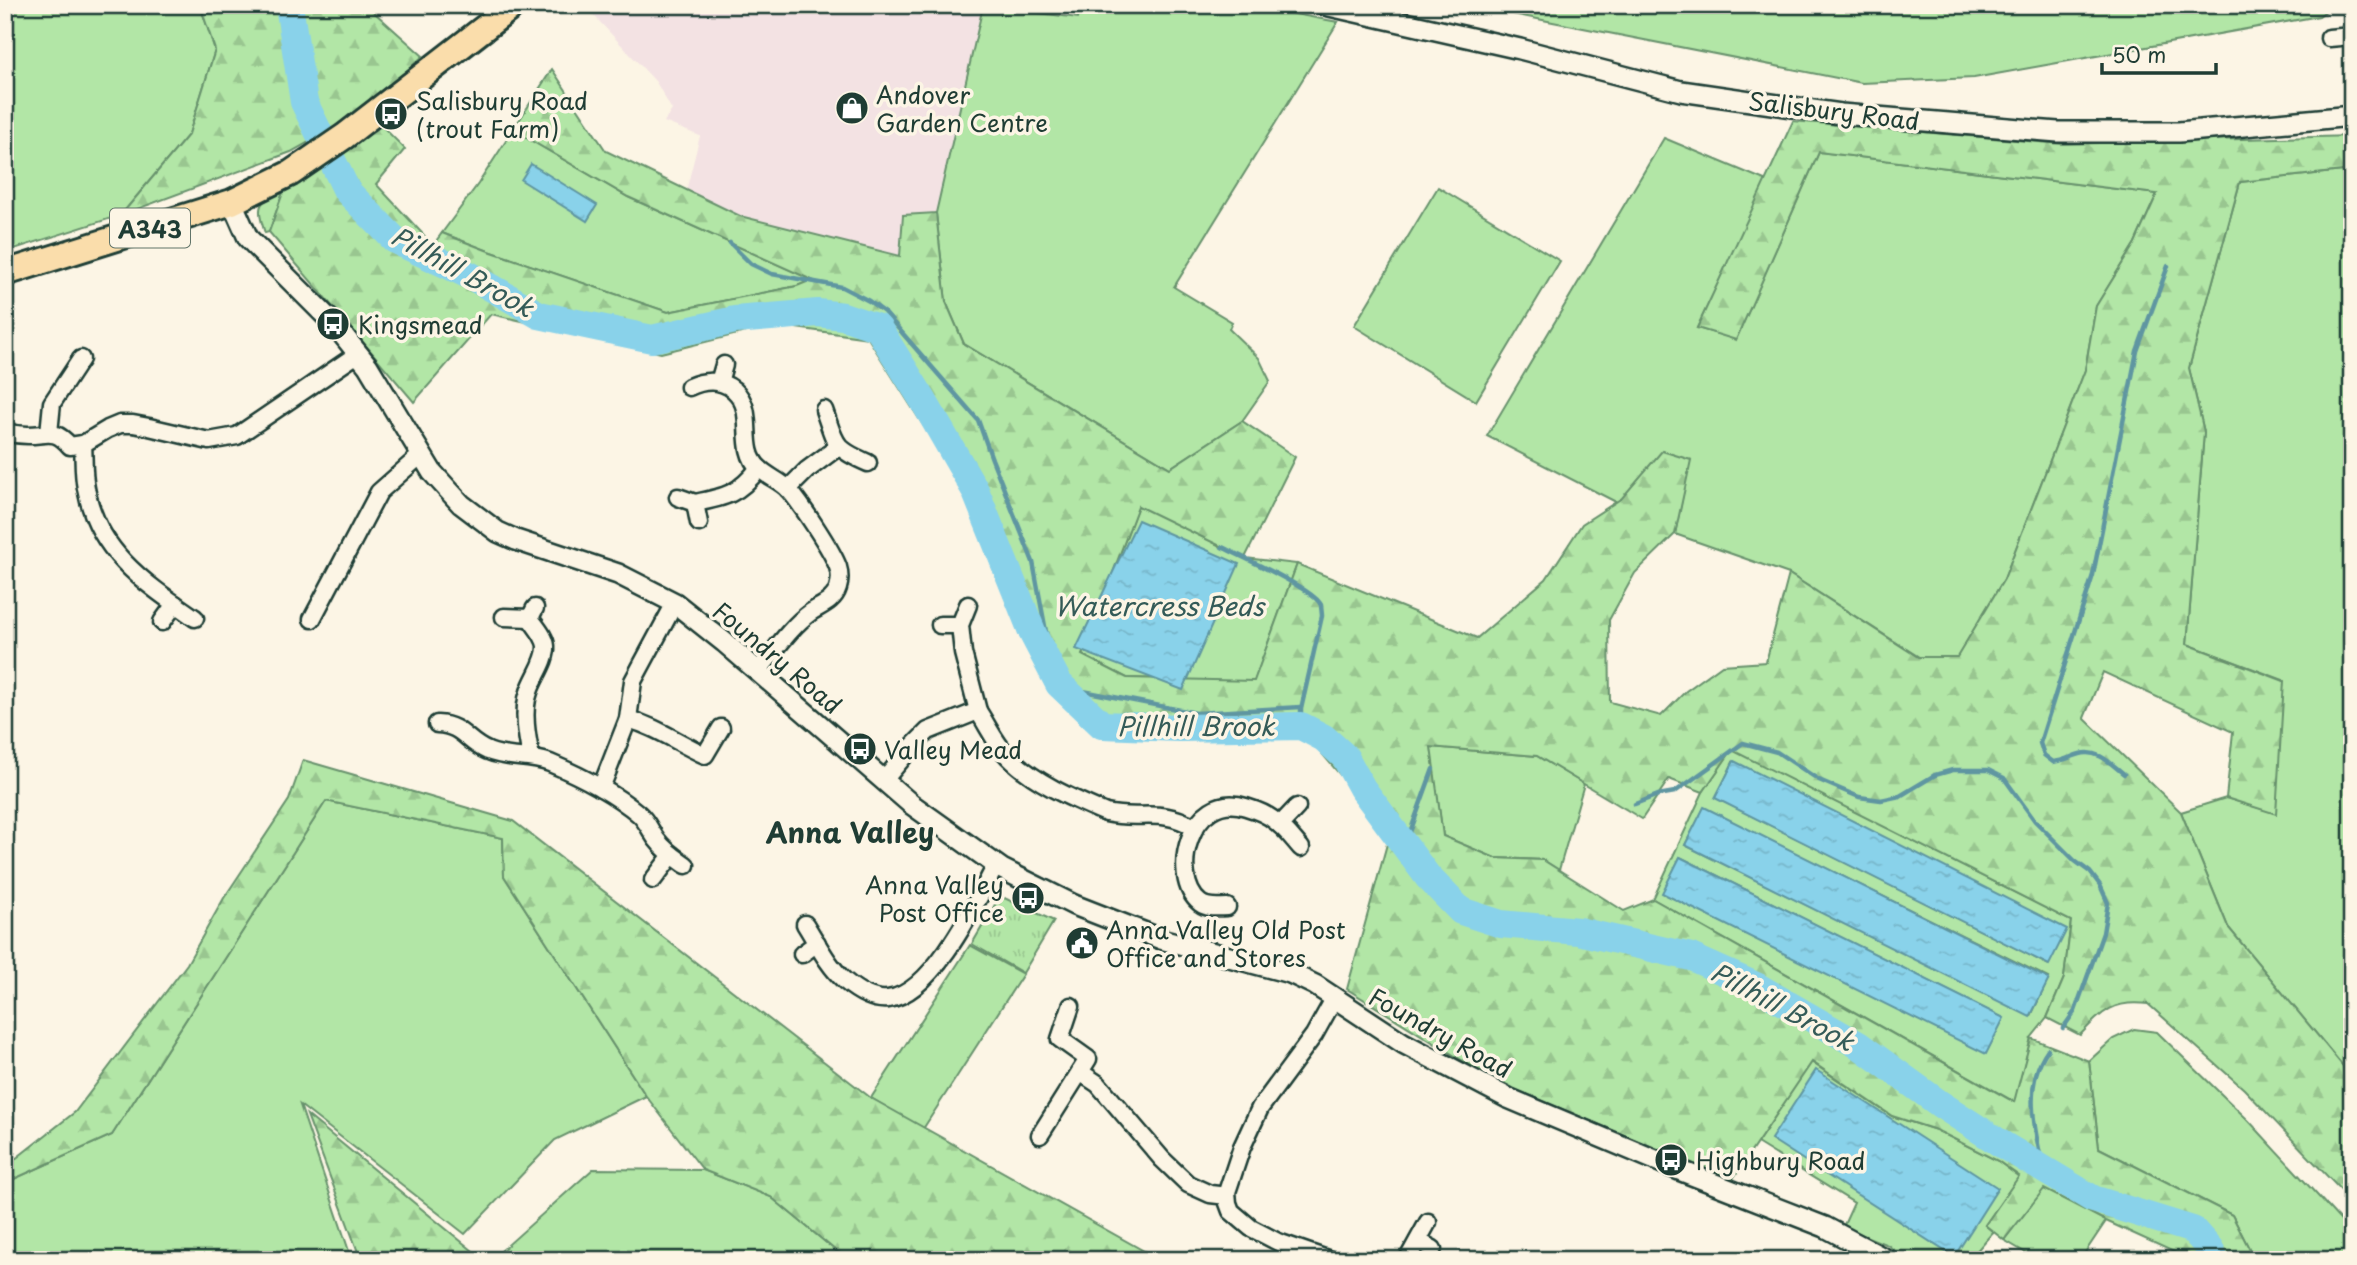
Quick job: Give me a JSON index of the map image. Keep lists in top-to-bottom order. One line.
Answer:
{"streets":{"main road":["A343"],"street":["Salisbury Road","Foundry Road"]},"crossings":[["A343","Foundry Road"]],"districts":["Anna Valley"],"water":["Pillhill Brook","Watercress Beds"],"places":{"shop":["Andover Garden Centre"],"bus stop":["Salisbury Road (trout Farm)","Kingsmead","Valley Mead","Anna Valley Post Office","Highbury Road"],"public building":["Anna Valley Old Post Office and Stores"]},"scale_bar":"50 m"}
